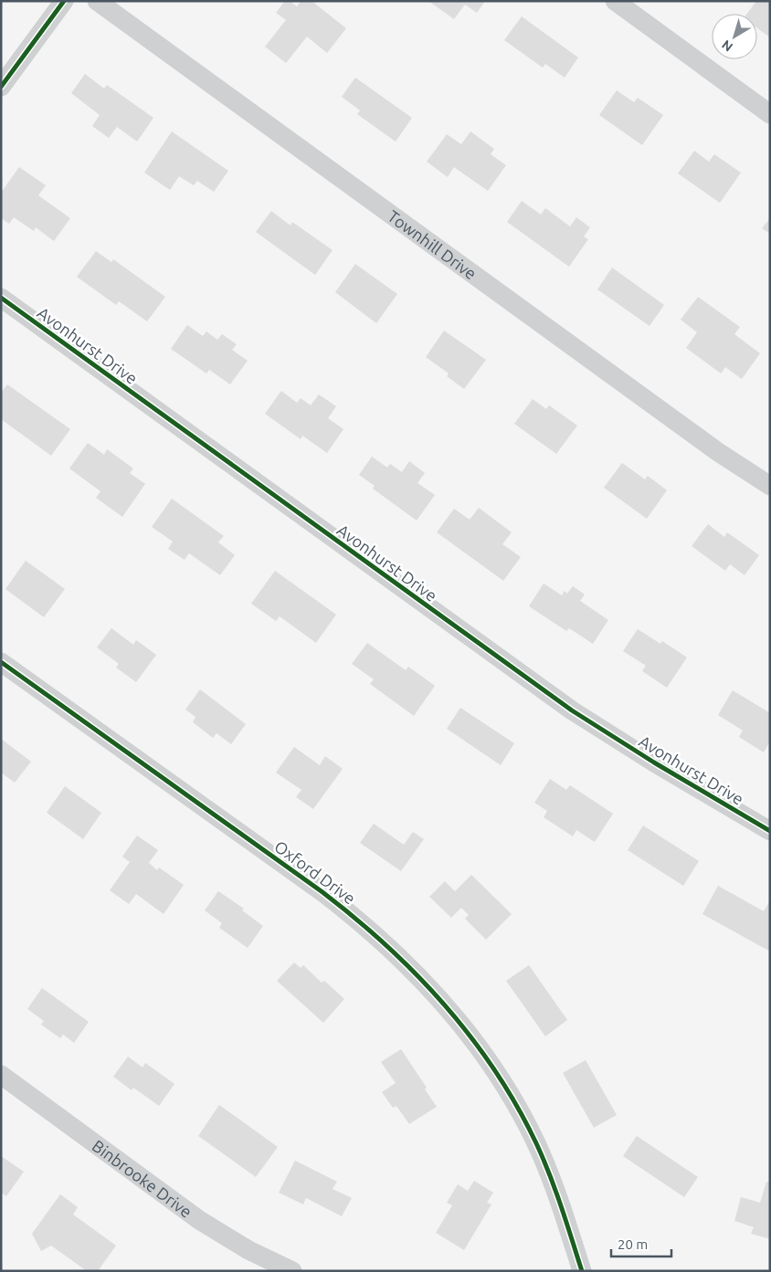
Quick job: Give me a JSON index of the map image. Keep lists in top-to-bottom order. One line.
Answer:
{"streets":{"street":["Townhill Drive","Avonhurst Drive","Oxford Drive","Binbrooke Drive"]},"scale_bar":"20 m","north":"bottom left"}
